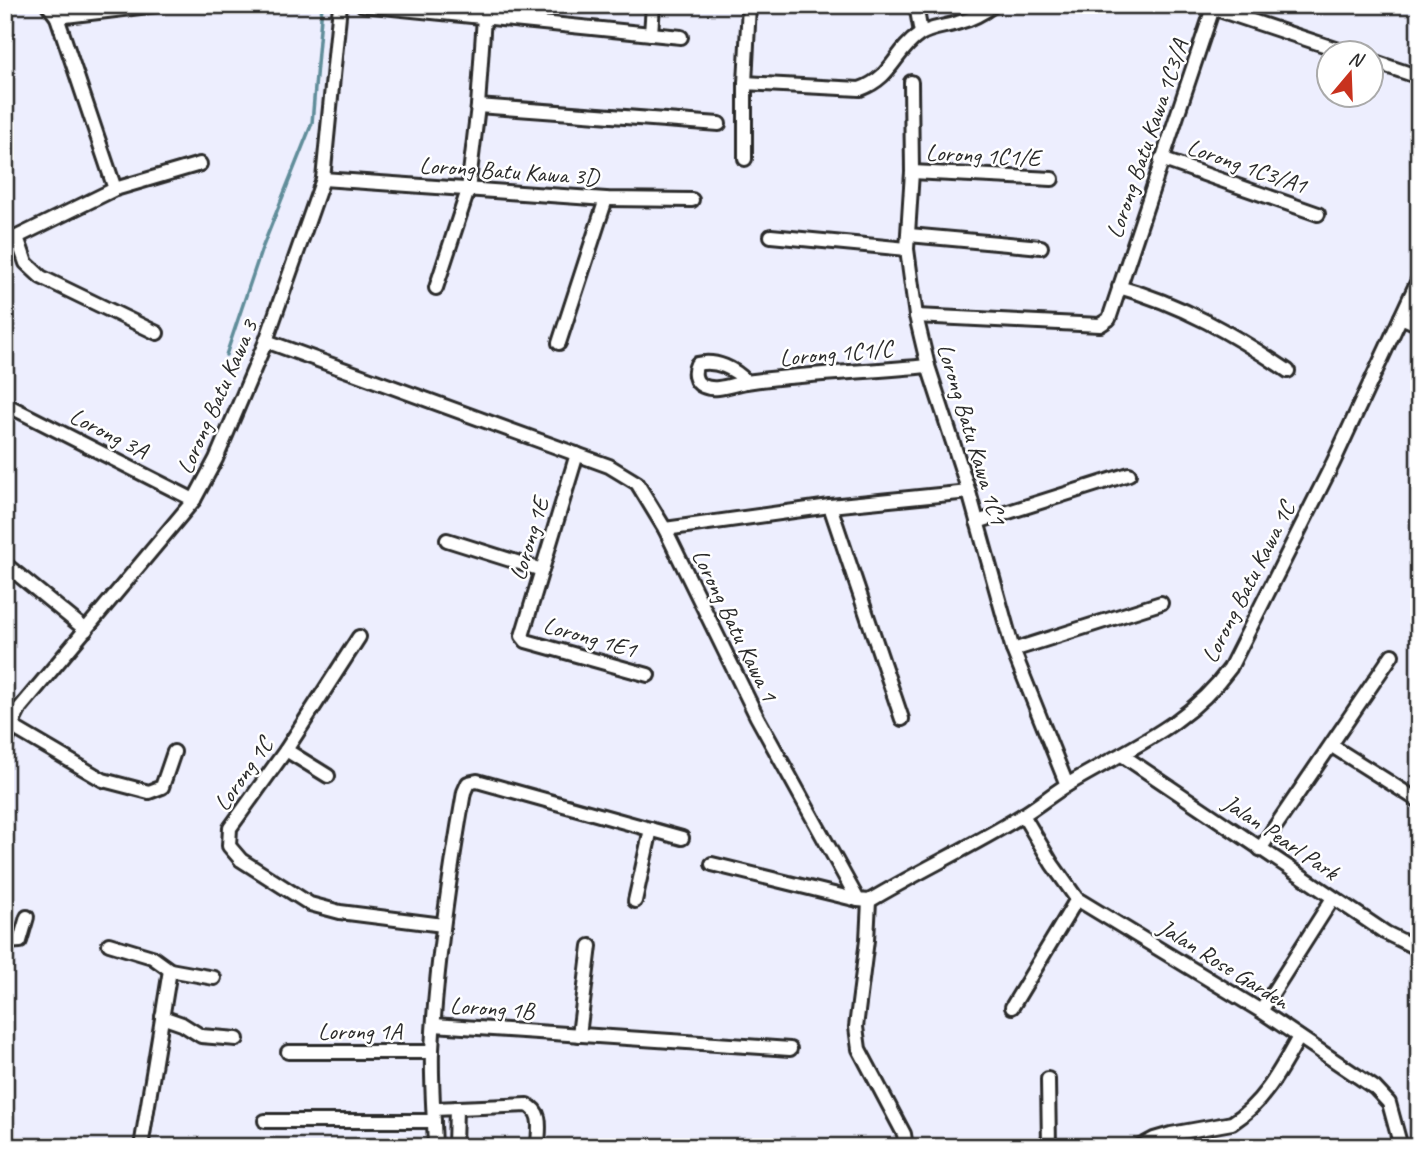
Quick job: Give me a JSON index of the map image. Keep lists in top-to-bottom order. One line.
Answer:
{"streets":{"street":["Lorong Batu Kawa 1C3/A","Lorong 1C1/E","Lorong 1C3/A1","Lorong Batu Kawa 3D","Lorong 1C1/C","Lorong Batu Kawa 3","Lorong 3A","Lorong Batu Kawa 1C1","Lorong 1E","Lorong Batu Kawa 1C","Lorong Batu Kawa 1","Lorong 1E1","Lorong 1C","Jalan Pearl Park","Jalan Rose Garden","Lorong 1B","Lorong 1A"]},"crossings":[["Lorong Batu Kawa 1C3/A","Lorong 1C3/A1"],["Lorong Batu Kawa 1C3/A","Lorong Batu Kawa 1C1"],["Lorong 1C1/E","Lorong Batu Kawa 1C1"],["Lorong Batu Kawa 3D","Lorong Batu Kawa 3"],["Lorong 1C1/C","Lorong Batu Kawa 1C1"],["Lorong Batu Kawa 3","Lorong 3A"],["Lorong Batu Kawa 3","Lorong Batu Kawa 1"],["Lorong Batu Kawa 1C1","Lorong Batu Kawa 1C"],["Lorong 1E","Lorong Batu Kawa 1"],["Lorong 1E","Lorong 1E1"],["Lorong Batu Kawa 1C","Lorong Batu Kawa 1"],["Lorong Batu Kawa 1C","Jalan Pearl Park"],["Lorong Batu Kawa 1C","Jalan Rose Garden"],["Lorong 1C","Lorong 1B"]],"north":"top"}
